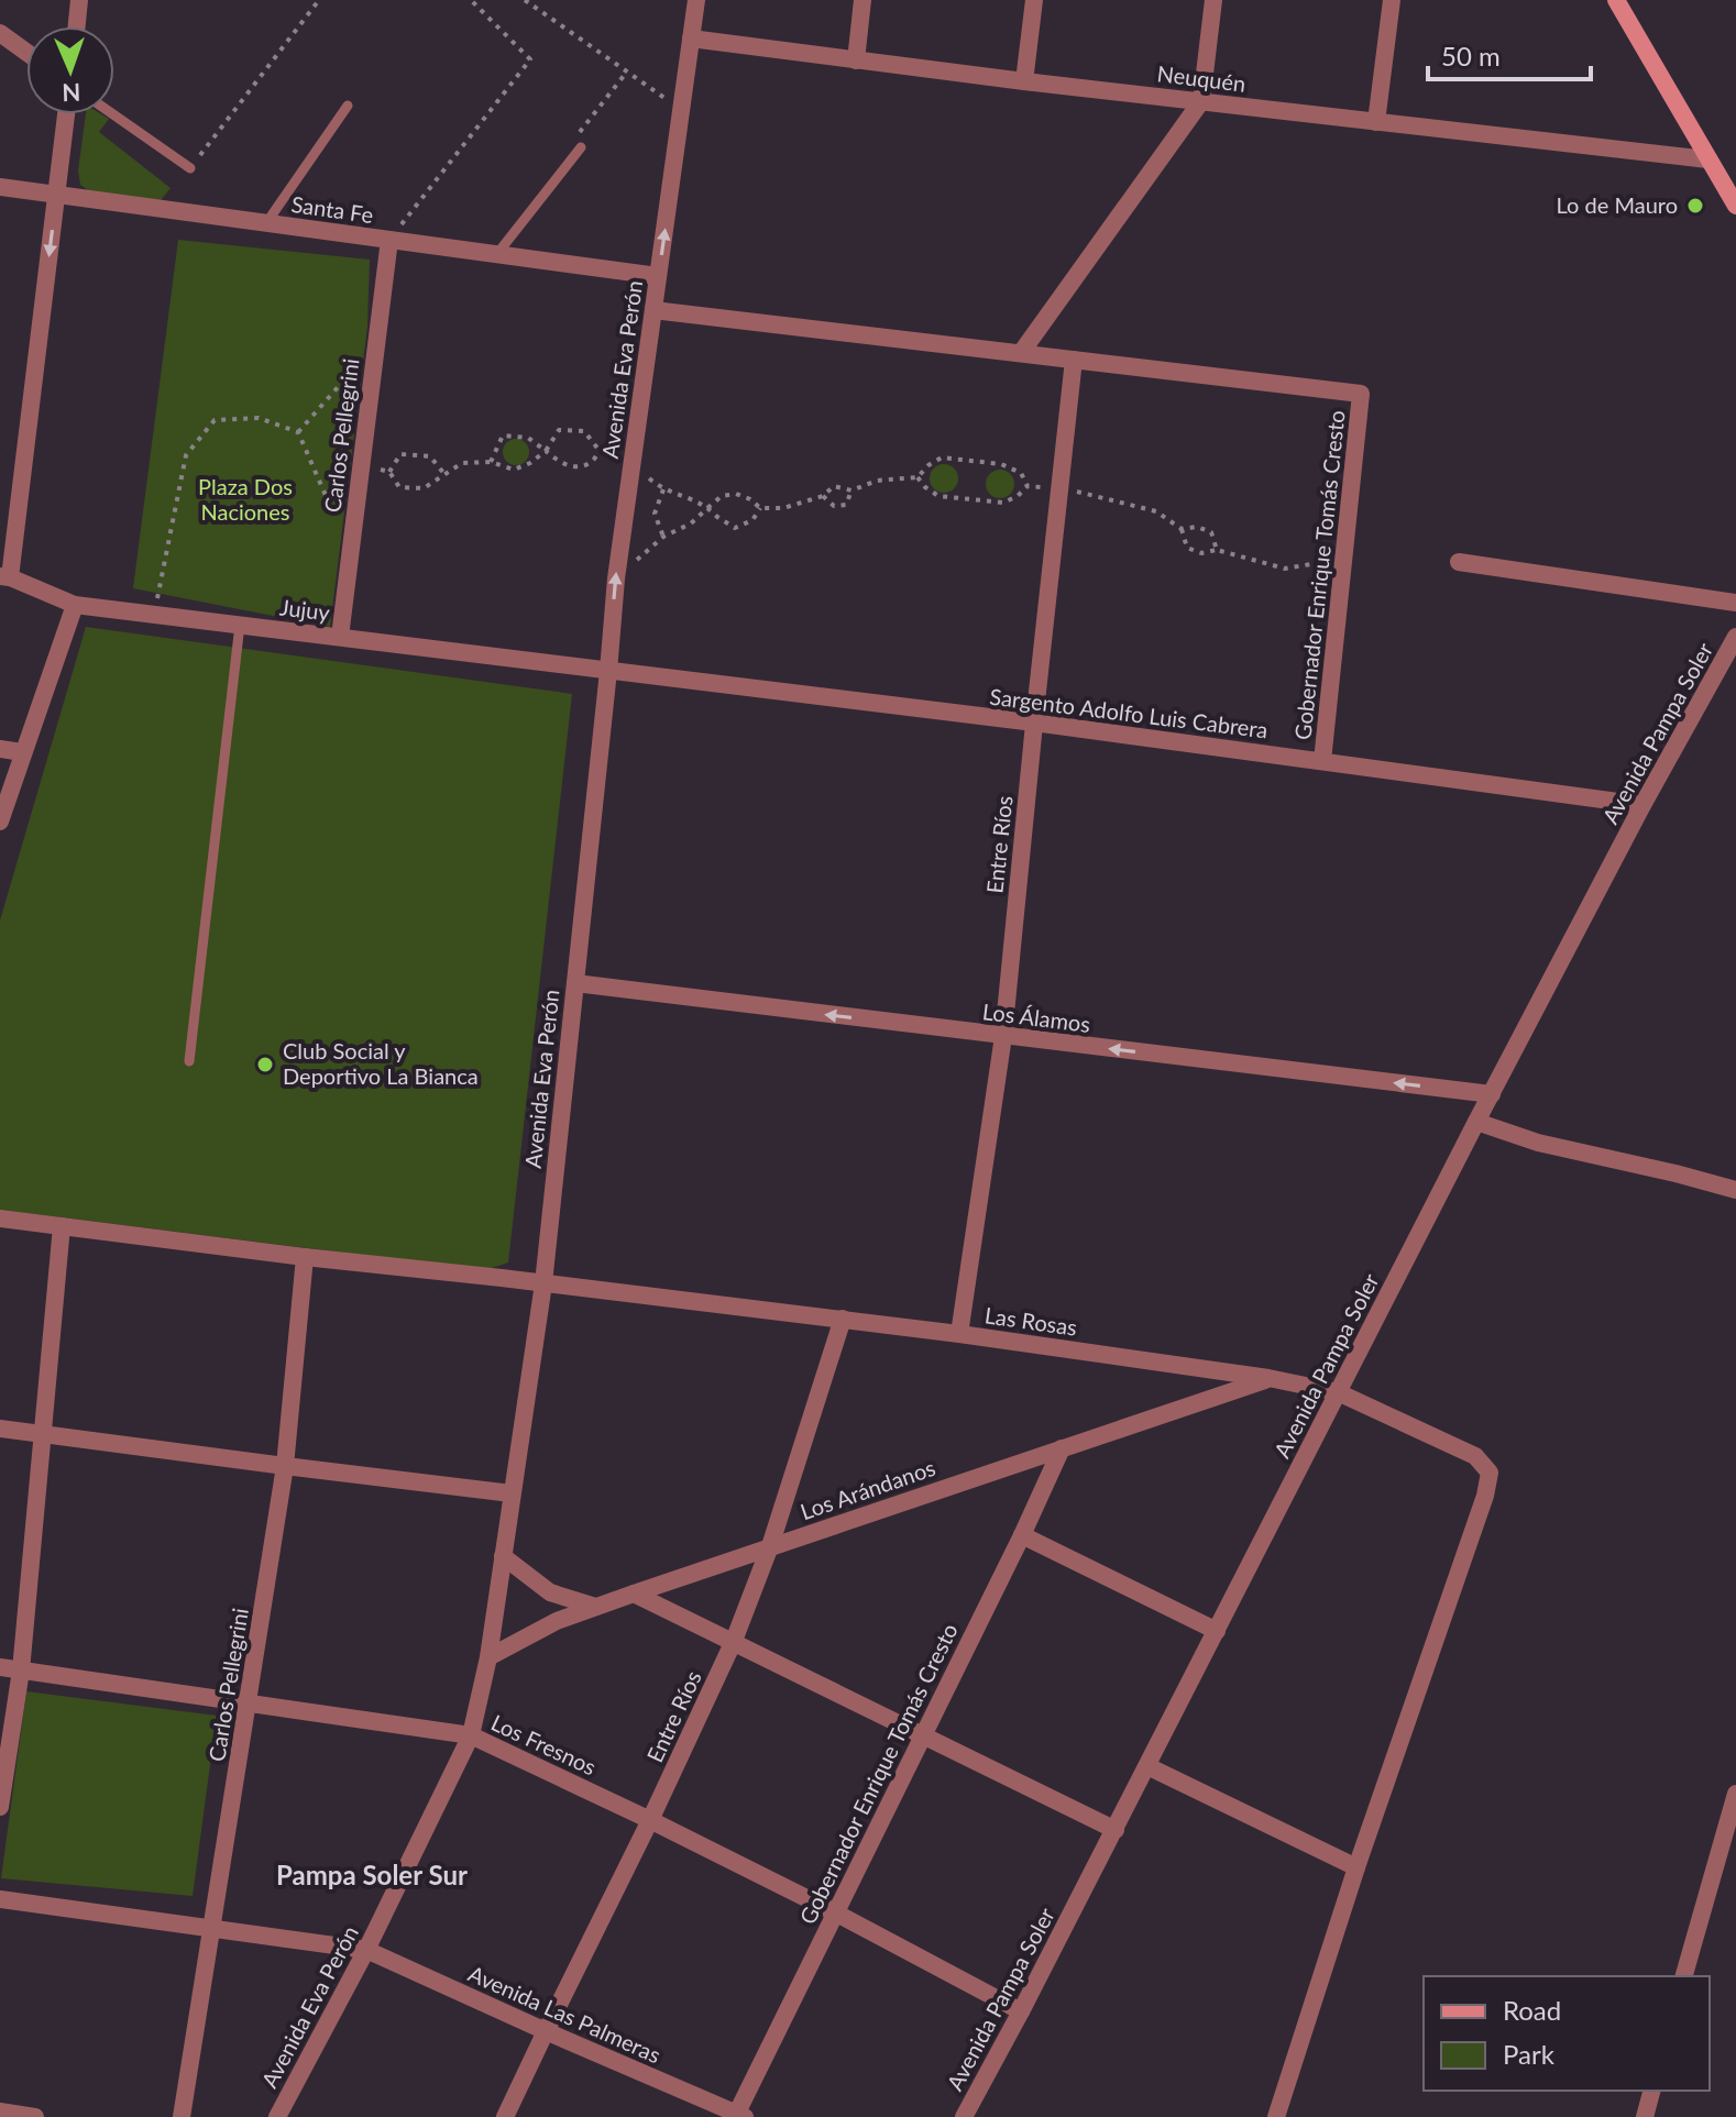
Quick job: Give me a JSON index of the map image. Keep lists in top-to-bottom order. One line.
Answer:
{"streets":{"street":["Neuquén","Santa Fe","Avenida Eva Perón","Carlos Pellegrini","Gobernador Enrique Tomás Cresto","Jujuy","Sargento Adolfo Luis Cabrera","Avenida Pampa Soler","Entre Ríos","Los Álamos","Las Rosas","Los Arándanos","Los Fresnos","Avenida Las Palmeras"]},"crossings":[["Neuquén","Avenida Eva Perón"],["Santa Fe","Avenida Eva Perón"],["Santa Fe","Carlos Pellegrini"],["Avenida Eva Perón","Jujuy"],["Avenida Eva Perón","Sargento Adolfo Luis Cabrera"],["Avenida Eva Perón","Los Álamos"],["Avenida Eva Perón","Las Rosas"],["Avenida Eva Perón","Los Arándanos"],["Avenida Eva Perón","Los Fresnos"],["Avenida Eva Perón","Avenida Las Palmeras"],["Carlos Pellegrini","Jujuy"],["Carlos Pellegrini","Las Rosas"],["Carlos Pellegrini","Los Fresnos"],["Carlos Pellegrini","Avenida Las Palmeras"],["Gobernador Enrique Tomás Cresto","Sargento Adolfo Luis Cabrera"],["Gobernador Enrique Tomás Cresto","Entre Ríos"],["Gobernador Enrique Tomás Cresto","Los Arándanos"],["Gobernador Enrique Tomás Cresto","Los Fresnos"],["Gobernador Enrique Tomás Cresto","Avenida Las Palmeras"],["Jujuy","Sargento Adolfo Luis Cabrera"],["Sargento Adolfo Luis Cabrera","Avenida Pampa Soler"],["Sargento Adolfo Luis Cabrera","Entre Ríos"],["Avenida Pampa Soler","Los Álamos"],["Avenida Pampa Soler","Las Rosas"],["Avenida Pampa Soler","Los Fresnos"],["Entre Ríos","Los Álamos"],["Entre Ríos","Las Rosas"],["Entre Ríos","Los Arándanos"],["Entre Ríos","Los Fresnos"],["Entre Ríos","Avenida Las Palmeras"],["Las Rosas","Los Arándanos"]],"one_way":["Los Álamos"],"districts":["Pampa Soler Sur"],"parks":["Plaza Dos Naciones"],"places":["Lo de Mauro","Club Social y Deportivo La Bianca"],"legend":["Road","Park"],"scale_bar":"50 m","north":"bottom"}
